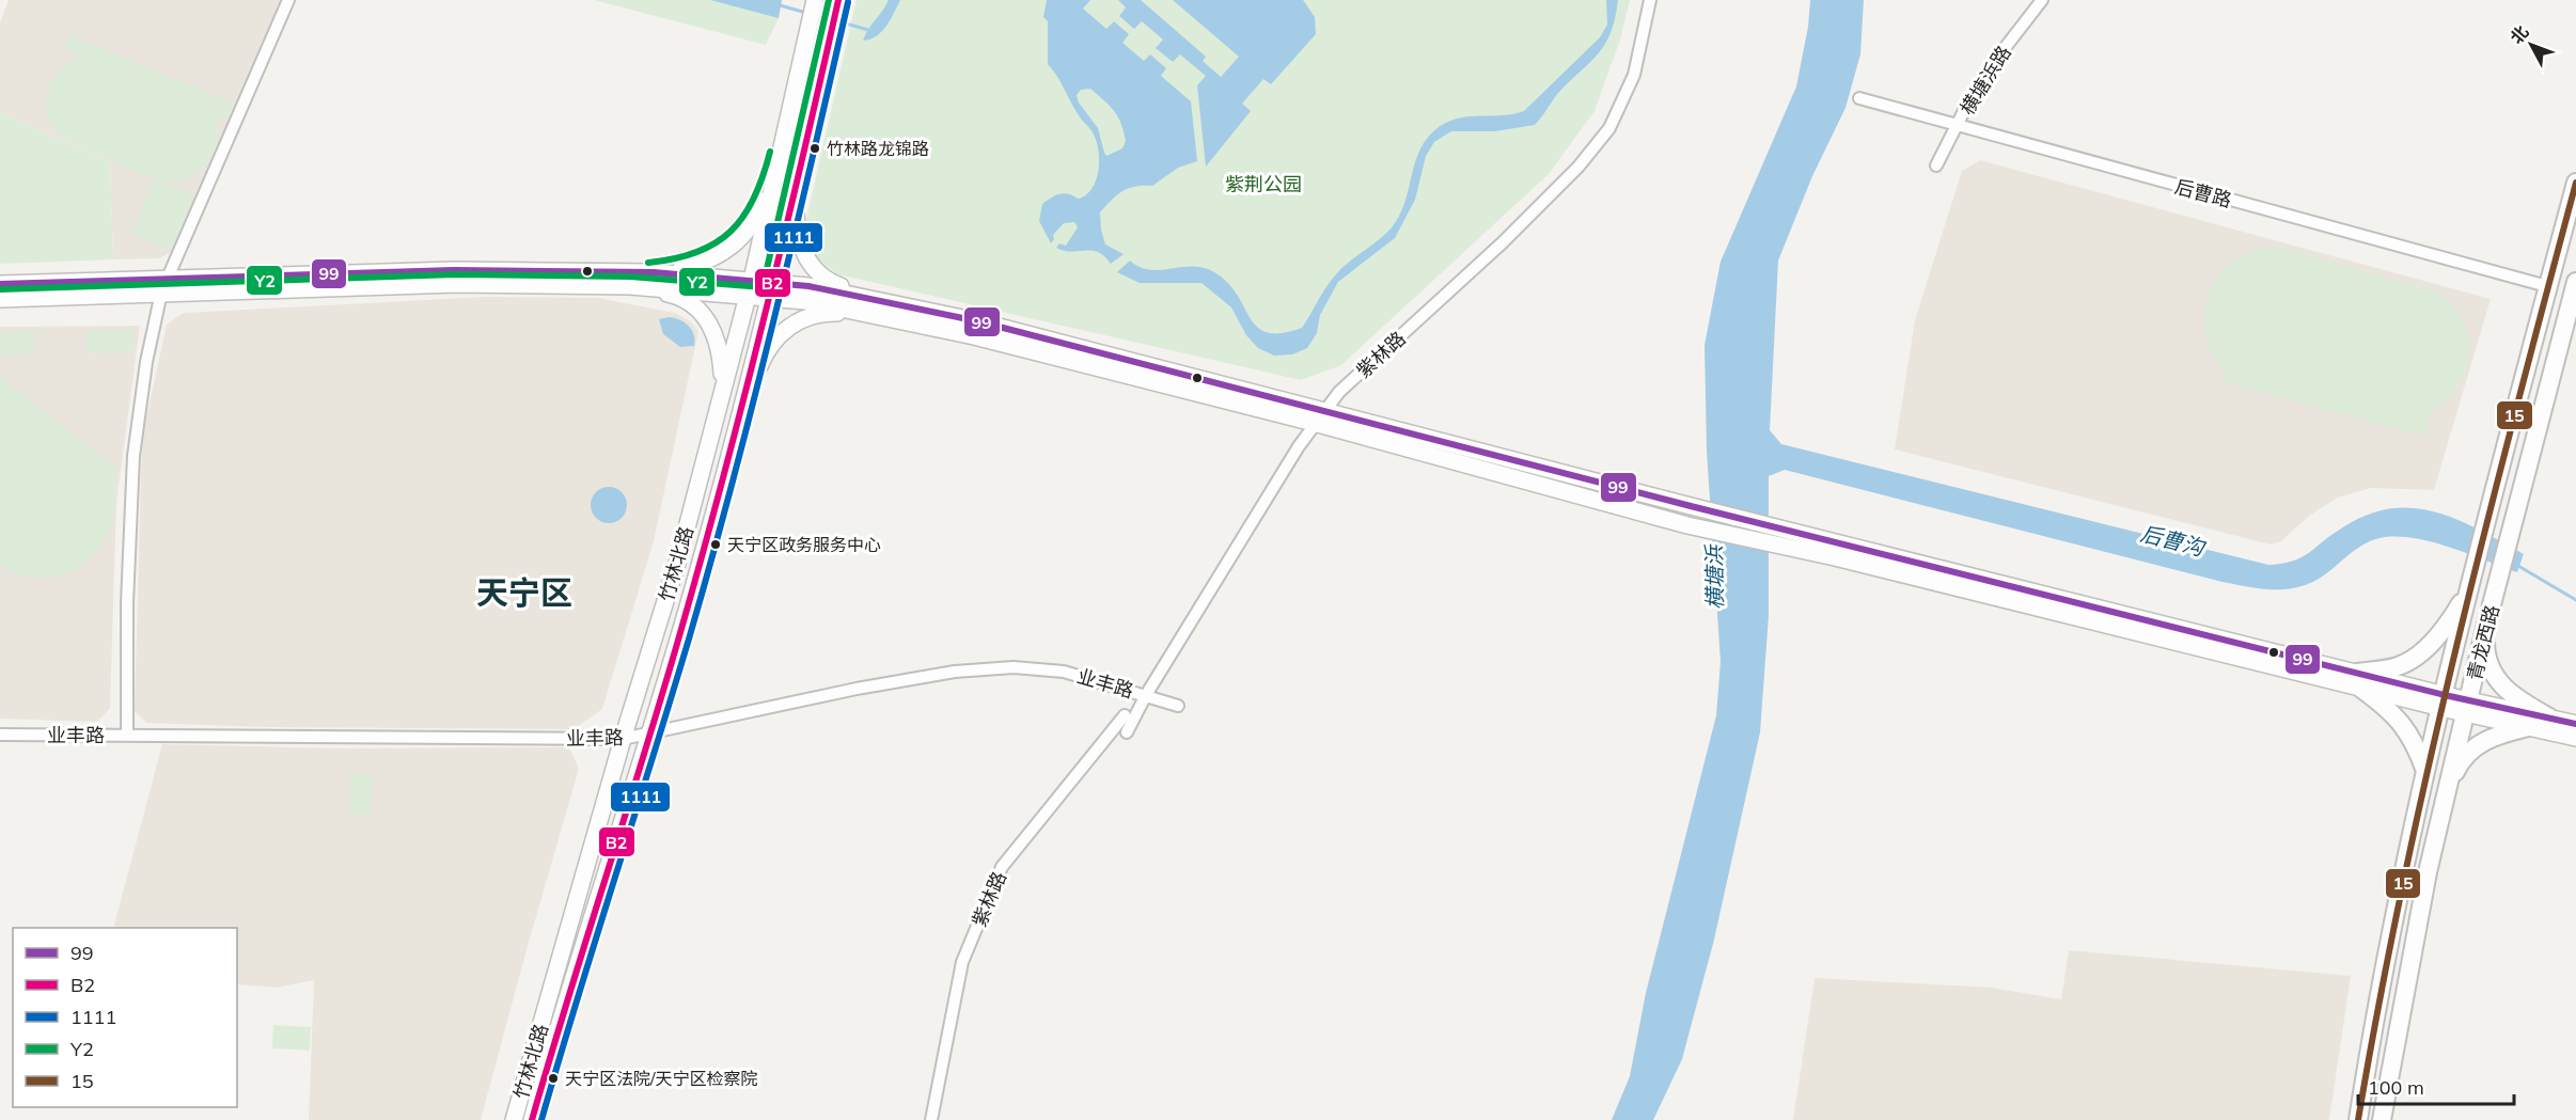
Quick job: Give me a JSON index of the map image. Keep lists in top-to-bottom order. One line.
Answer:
{"streets":{"main road":["竹林北路","青龙西路"],"street":["横塘浜路","后曹路","紫林路","业丰路"]},"crossings":[["横塘浜路","后曹路"],["后曹路","青龙西路"],["紫林路","业丰路"],["竹林北路","业丰路"]],"districts":["天宁区"],"water":["后曹沟","横塘浜"],"parks":["紫荆公园"],"places":["竹林路龙锦路","天宁区政务服务中心","天宁区法院/天宁区检察院"],"lines":["transit line B2","transit line Y2","transit line 1111","transit line 15","transit line 99"],"legend":["99","B2","1111","Y2","15"],"scale_bar":"100 m","north":"top left"}
